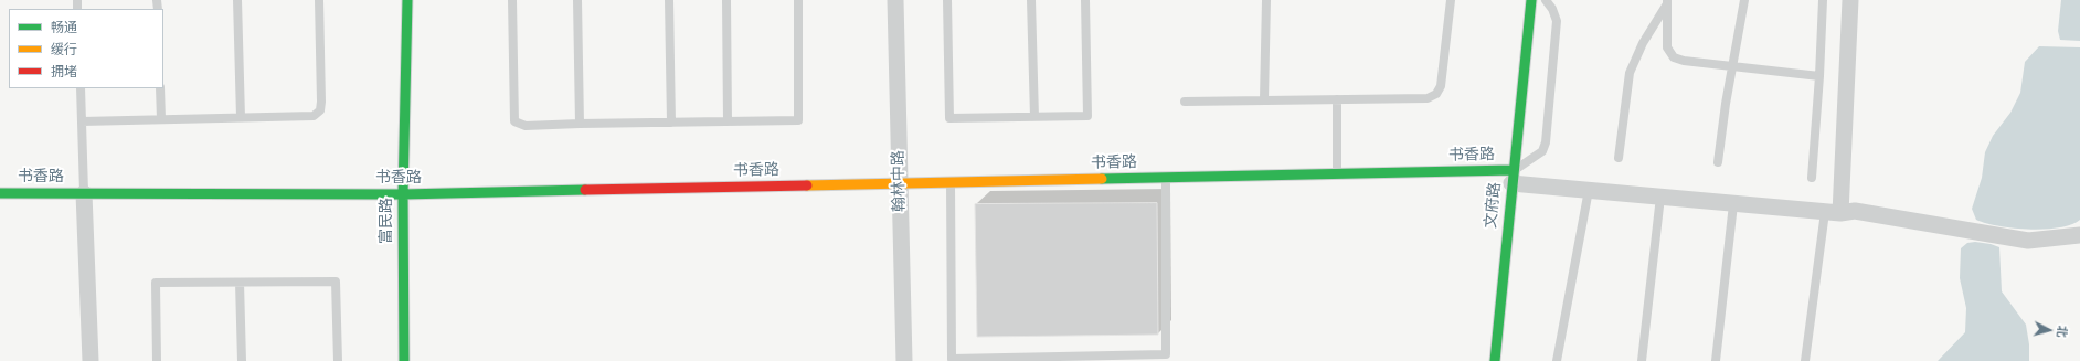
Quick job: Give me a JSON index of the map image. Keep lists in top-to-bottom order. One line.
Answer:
{"streets":{"street":["书香路","翰林中路","文府路","富民路"]},"crossings":[["书香路","翰林中路"],["书香路","文府路"],["书香路","富民路"]],"legend":["畅通","缓行","拥堵"],"north":"right"}
